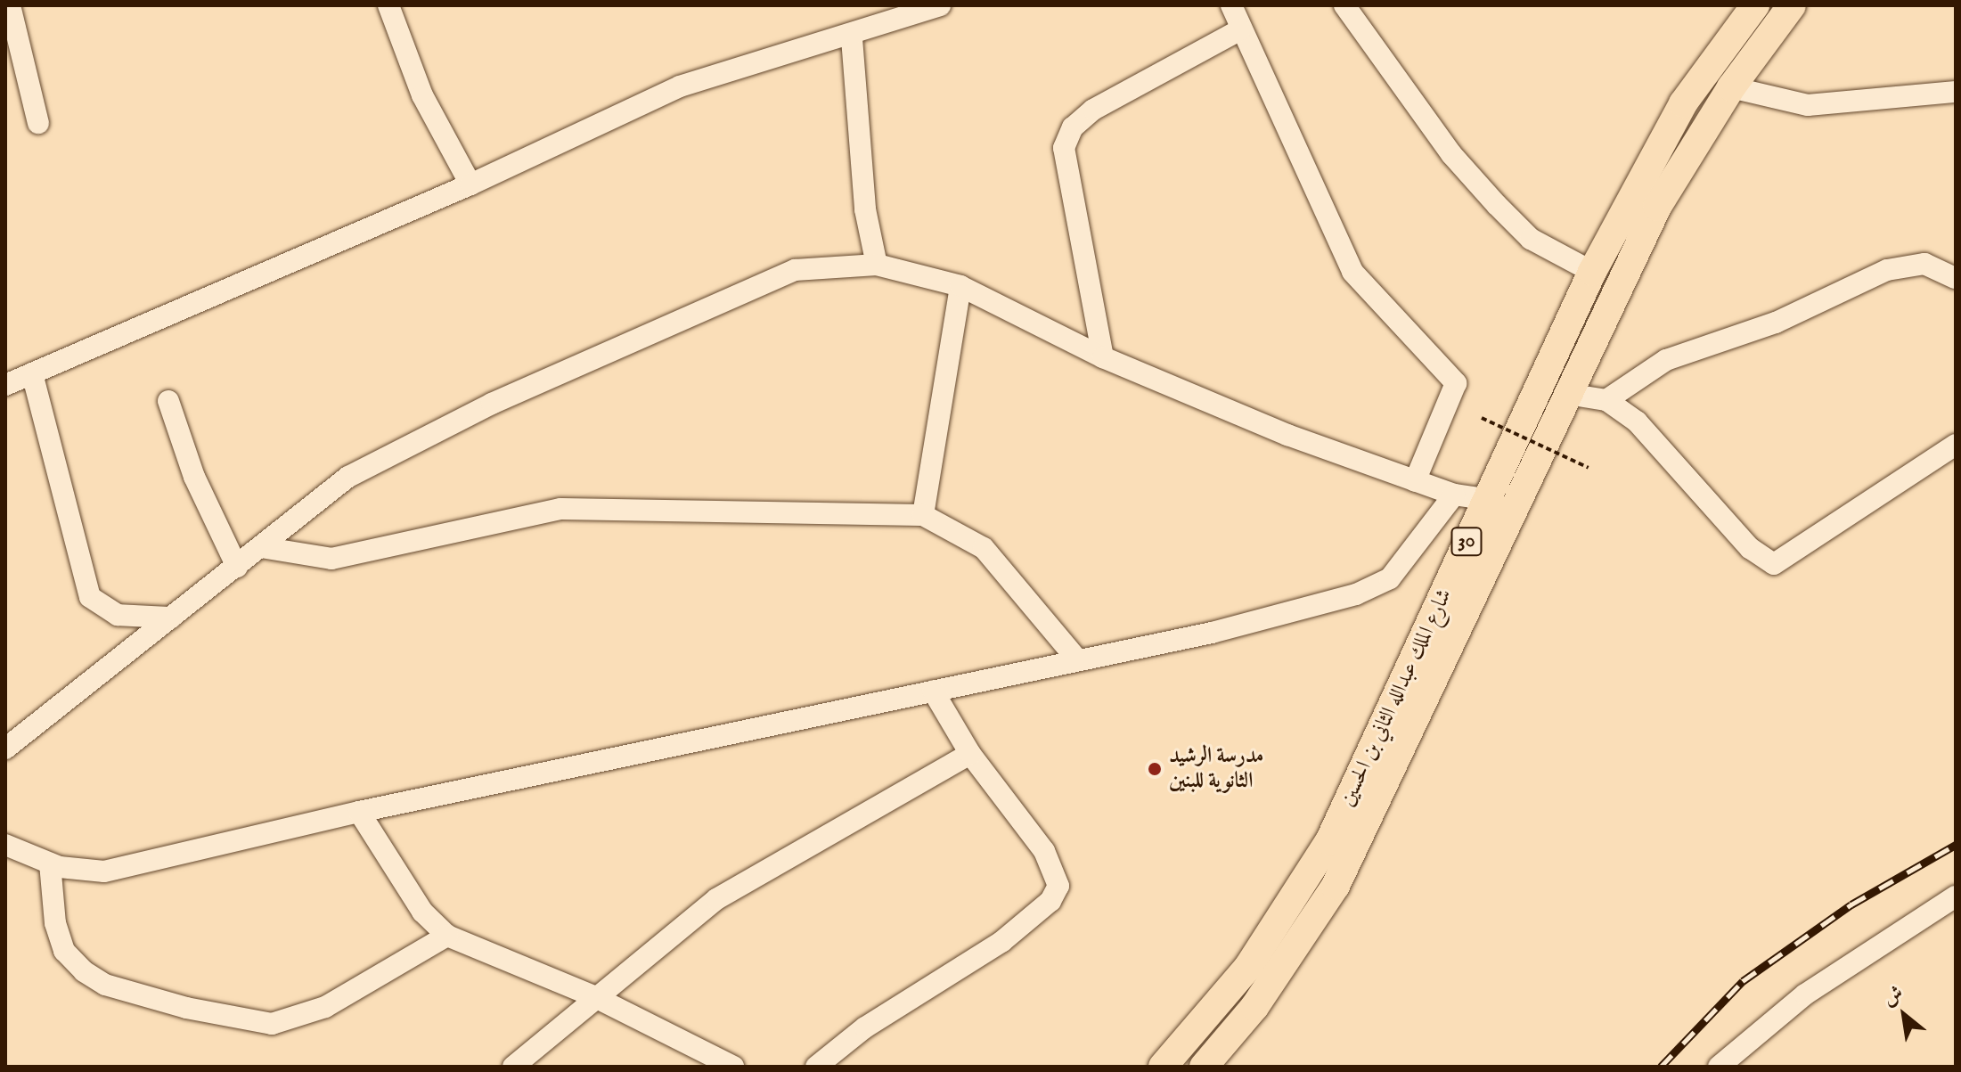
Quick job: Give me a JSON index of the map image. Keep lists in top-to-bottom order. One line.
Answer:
{"streets":{"main road":["30","شارع الملك عبدالله الثاني بن الحسين"]},"places":["مدرسة الرشيد الثانوية للبنين"],"north":"top left"}
